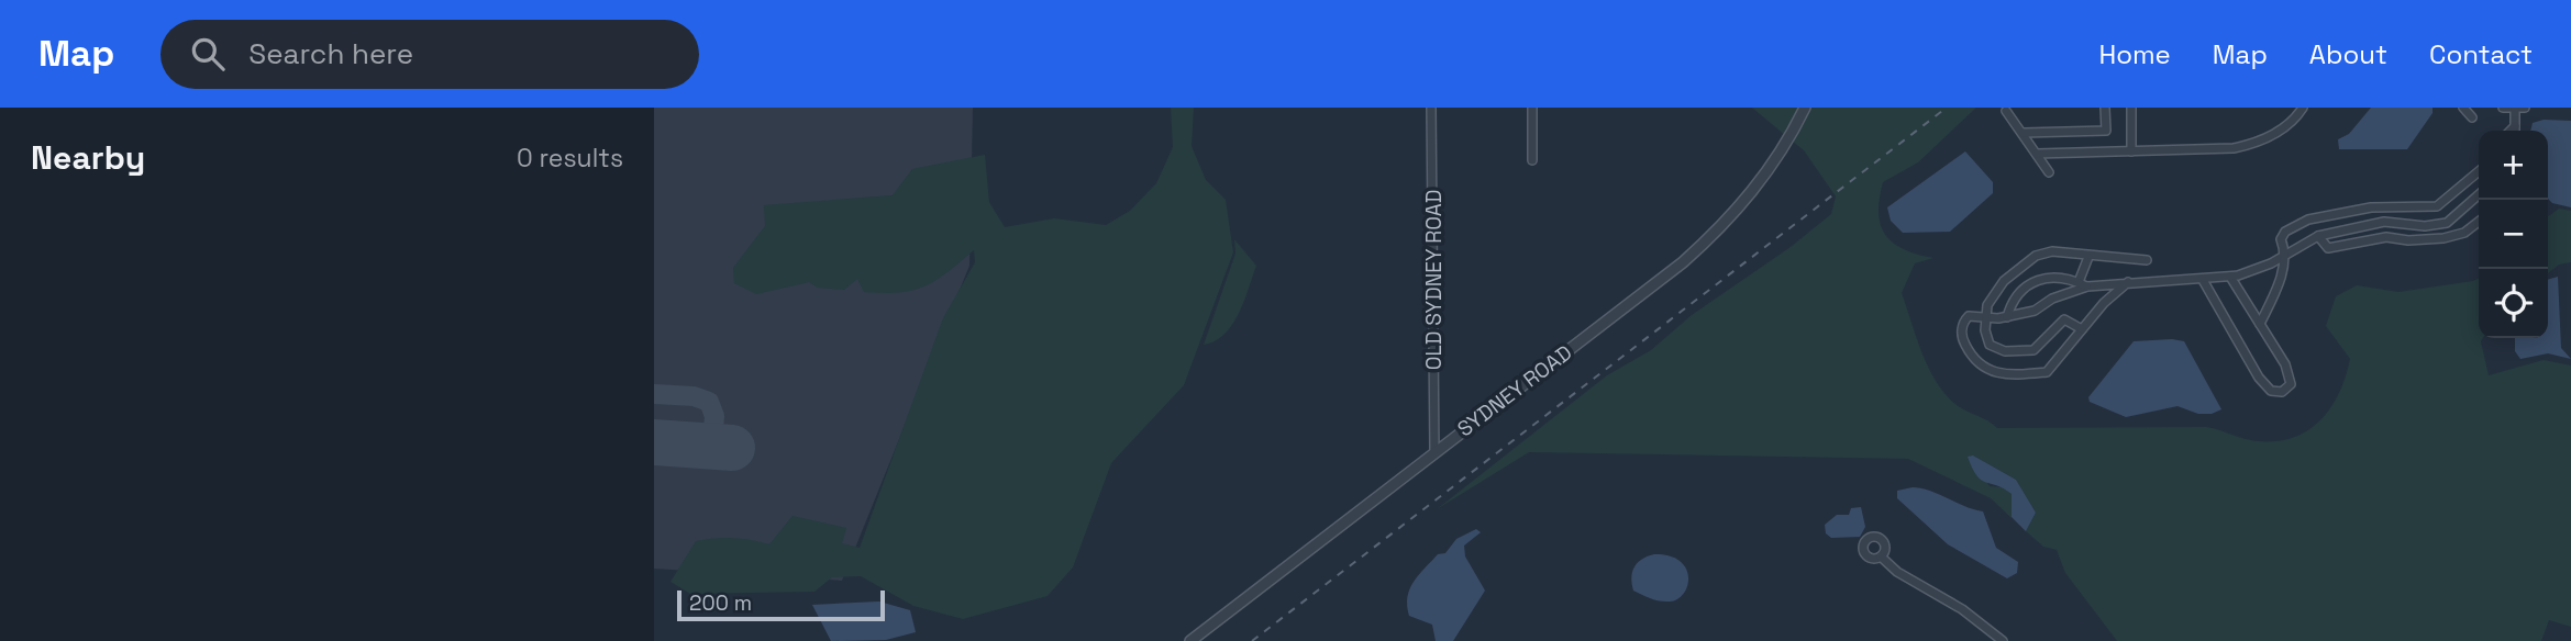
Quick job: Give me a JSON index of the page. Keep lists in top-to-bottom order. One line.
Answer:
{"streets":{"street":["OLD SYDNEY ROAD","SYDNEY ROAD"]},"crossings":[["OLD SYDNEY ROAD","SYDNEY ROAD"]],"scale_bar":"200 m","page":{"header":"Map","search":"Search here","nav":["Home","Map","About","Contact"],"heading":["Nearby","0 results"],"map_buttons":["+","−"],"scale":"200 m"}}
